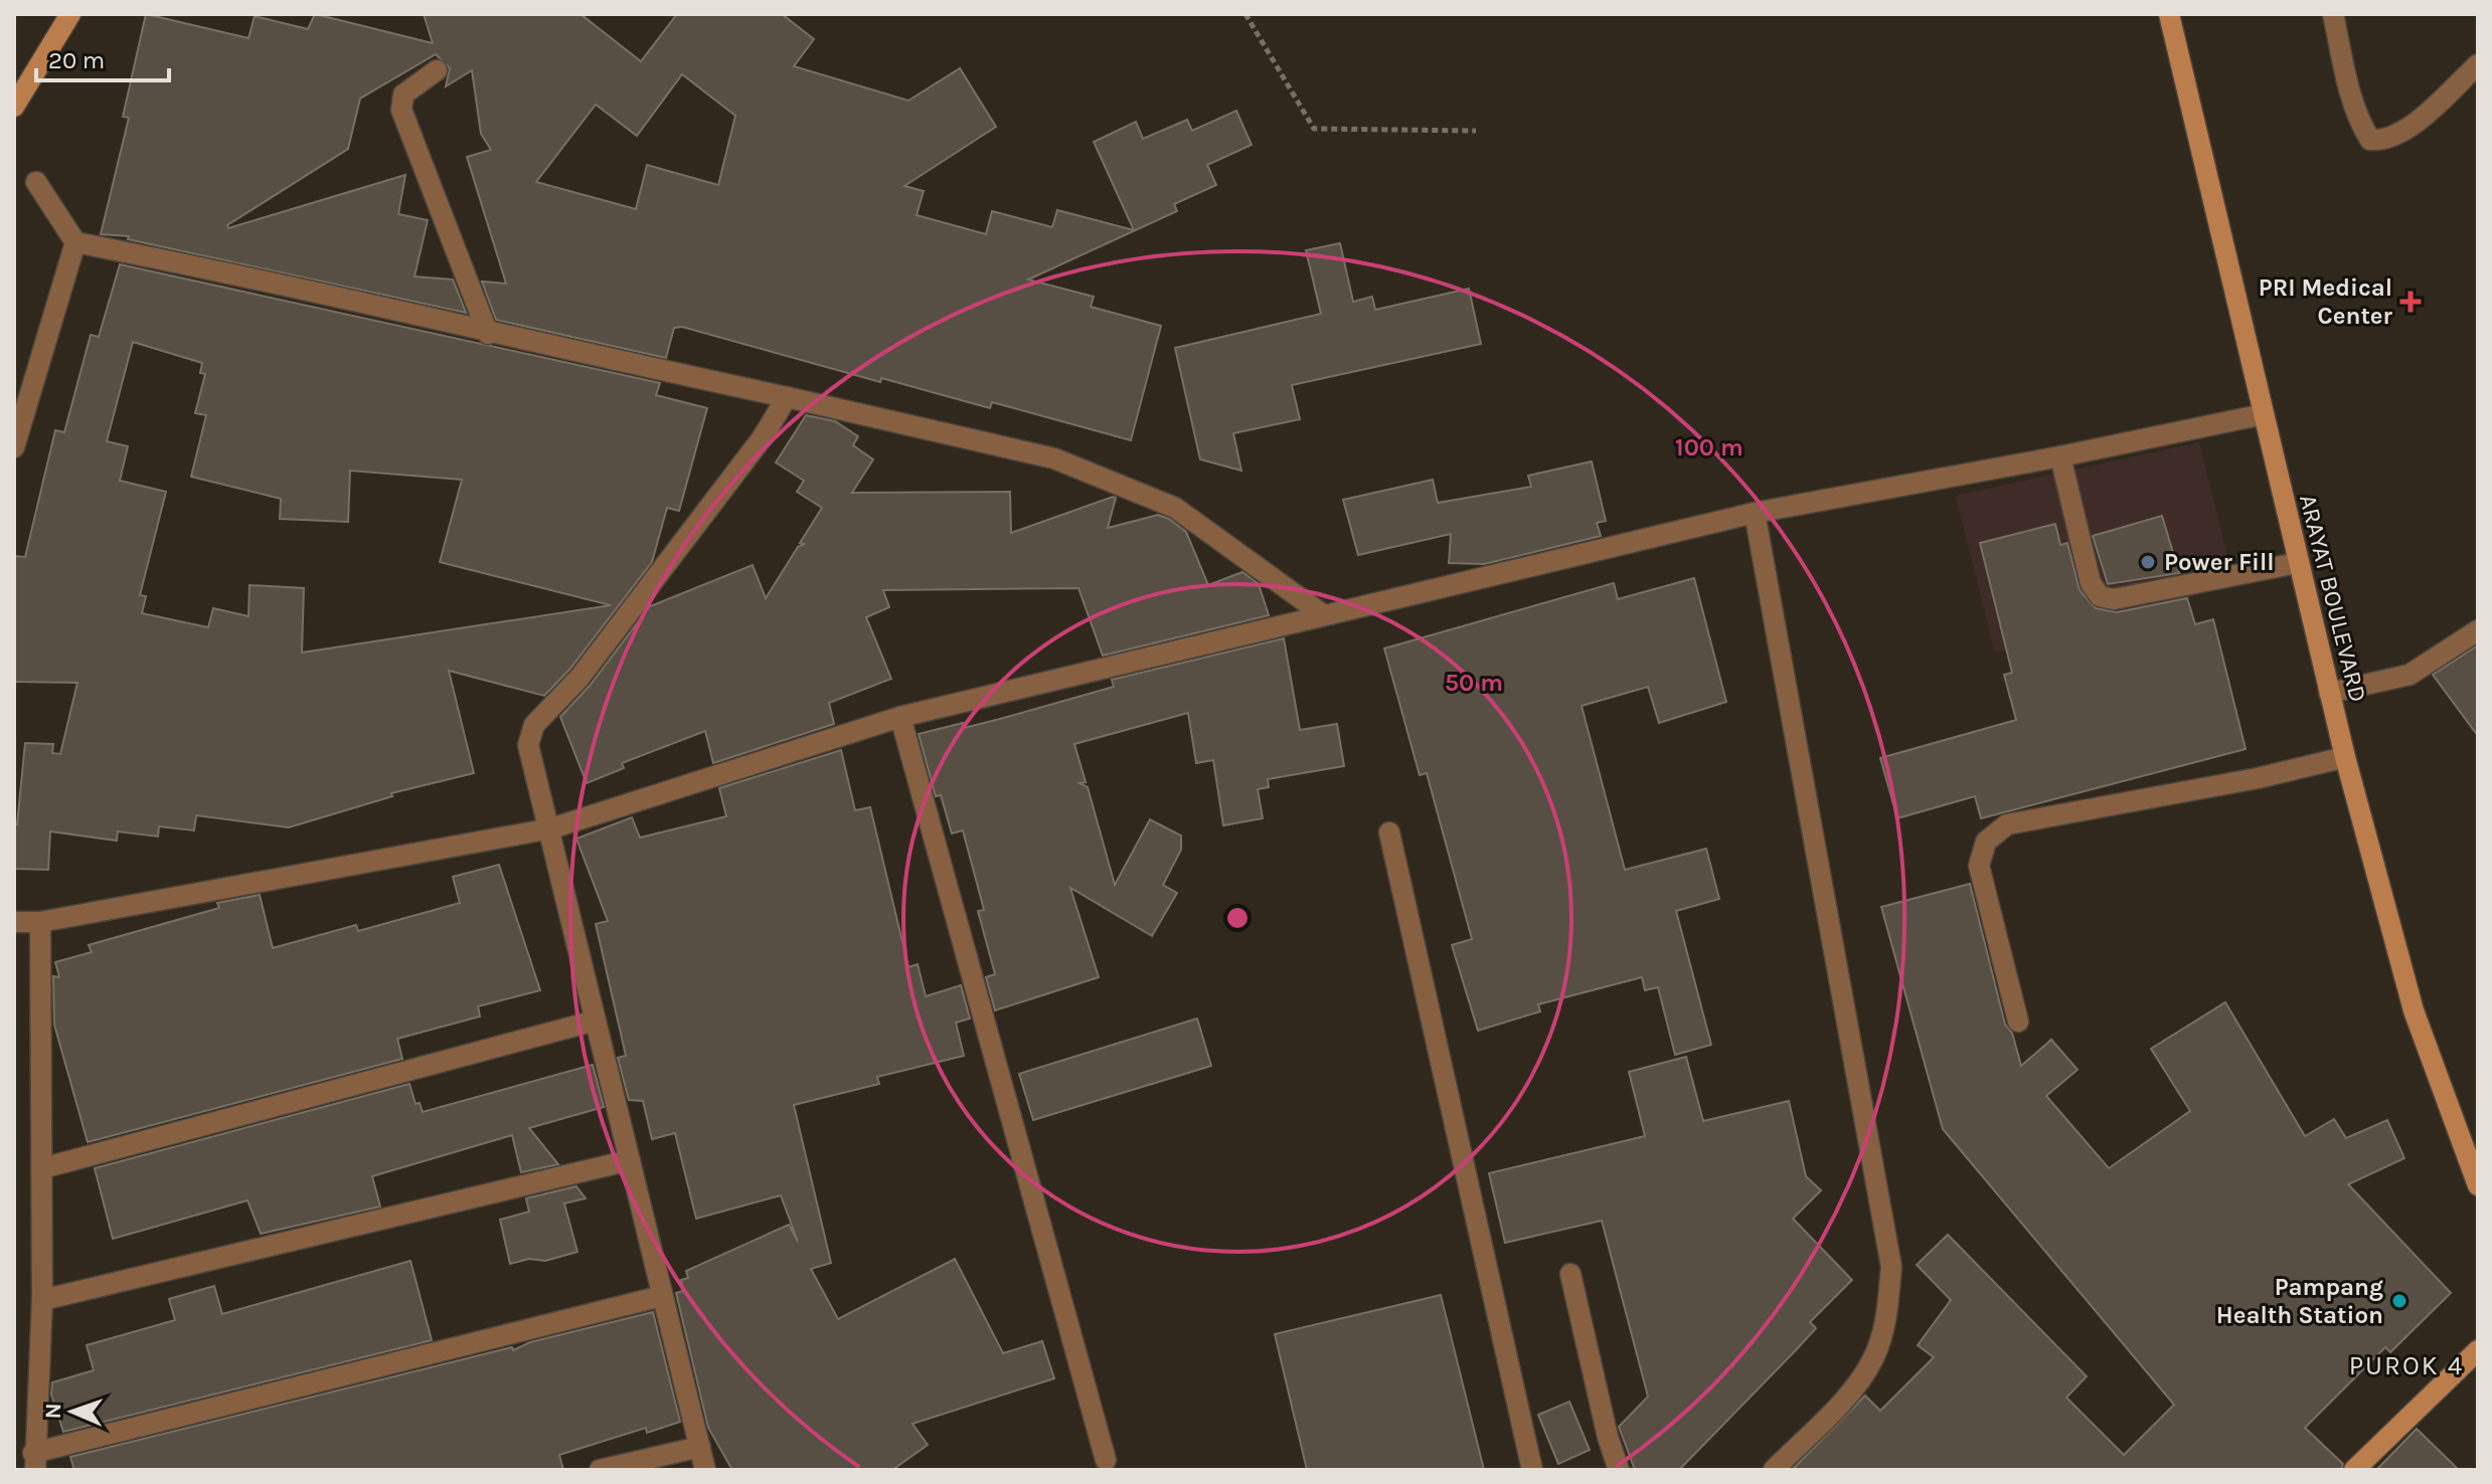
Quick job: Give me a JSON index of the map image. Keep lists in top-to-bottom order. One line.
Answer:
{"streets":{"main road":["ARAYAT BOULEVARD"]},"districts":["PUROK 4"],"places":{"health":["PRI Medical Center"],"other":["Power Fill","Pampang Health Station"]},"scale_bar":"20 m","north":"left","rings":["100 m","50 m"]}
